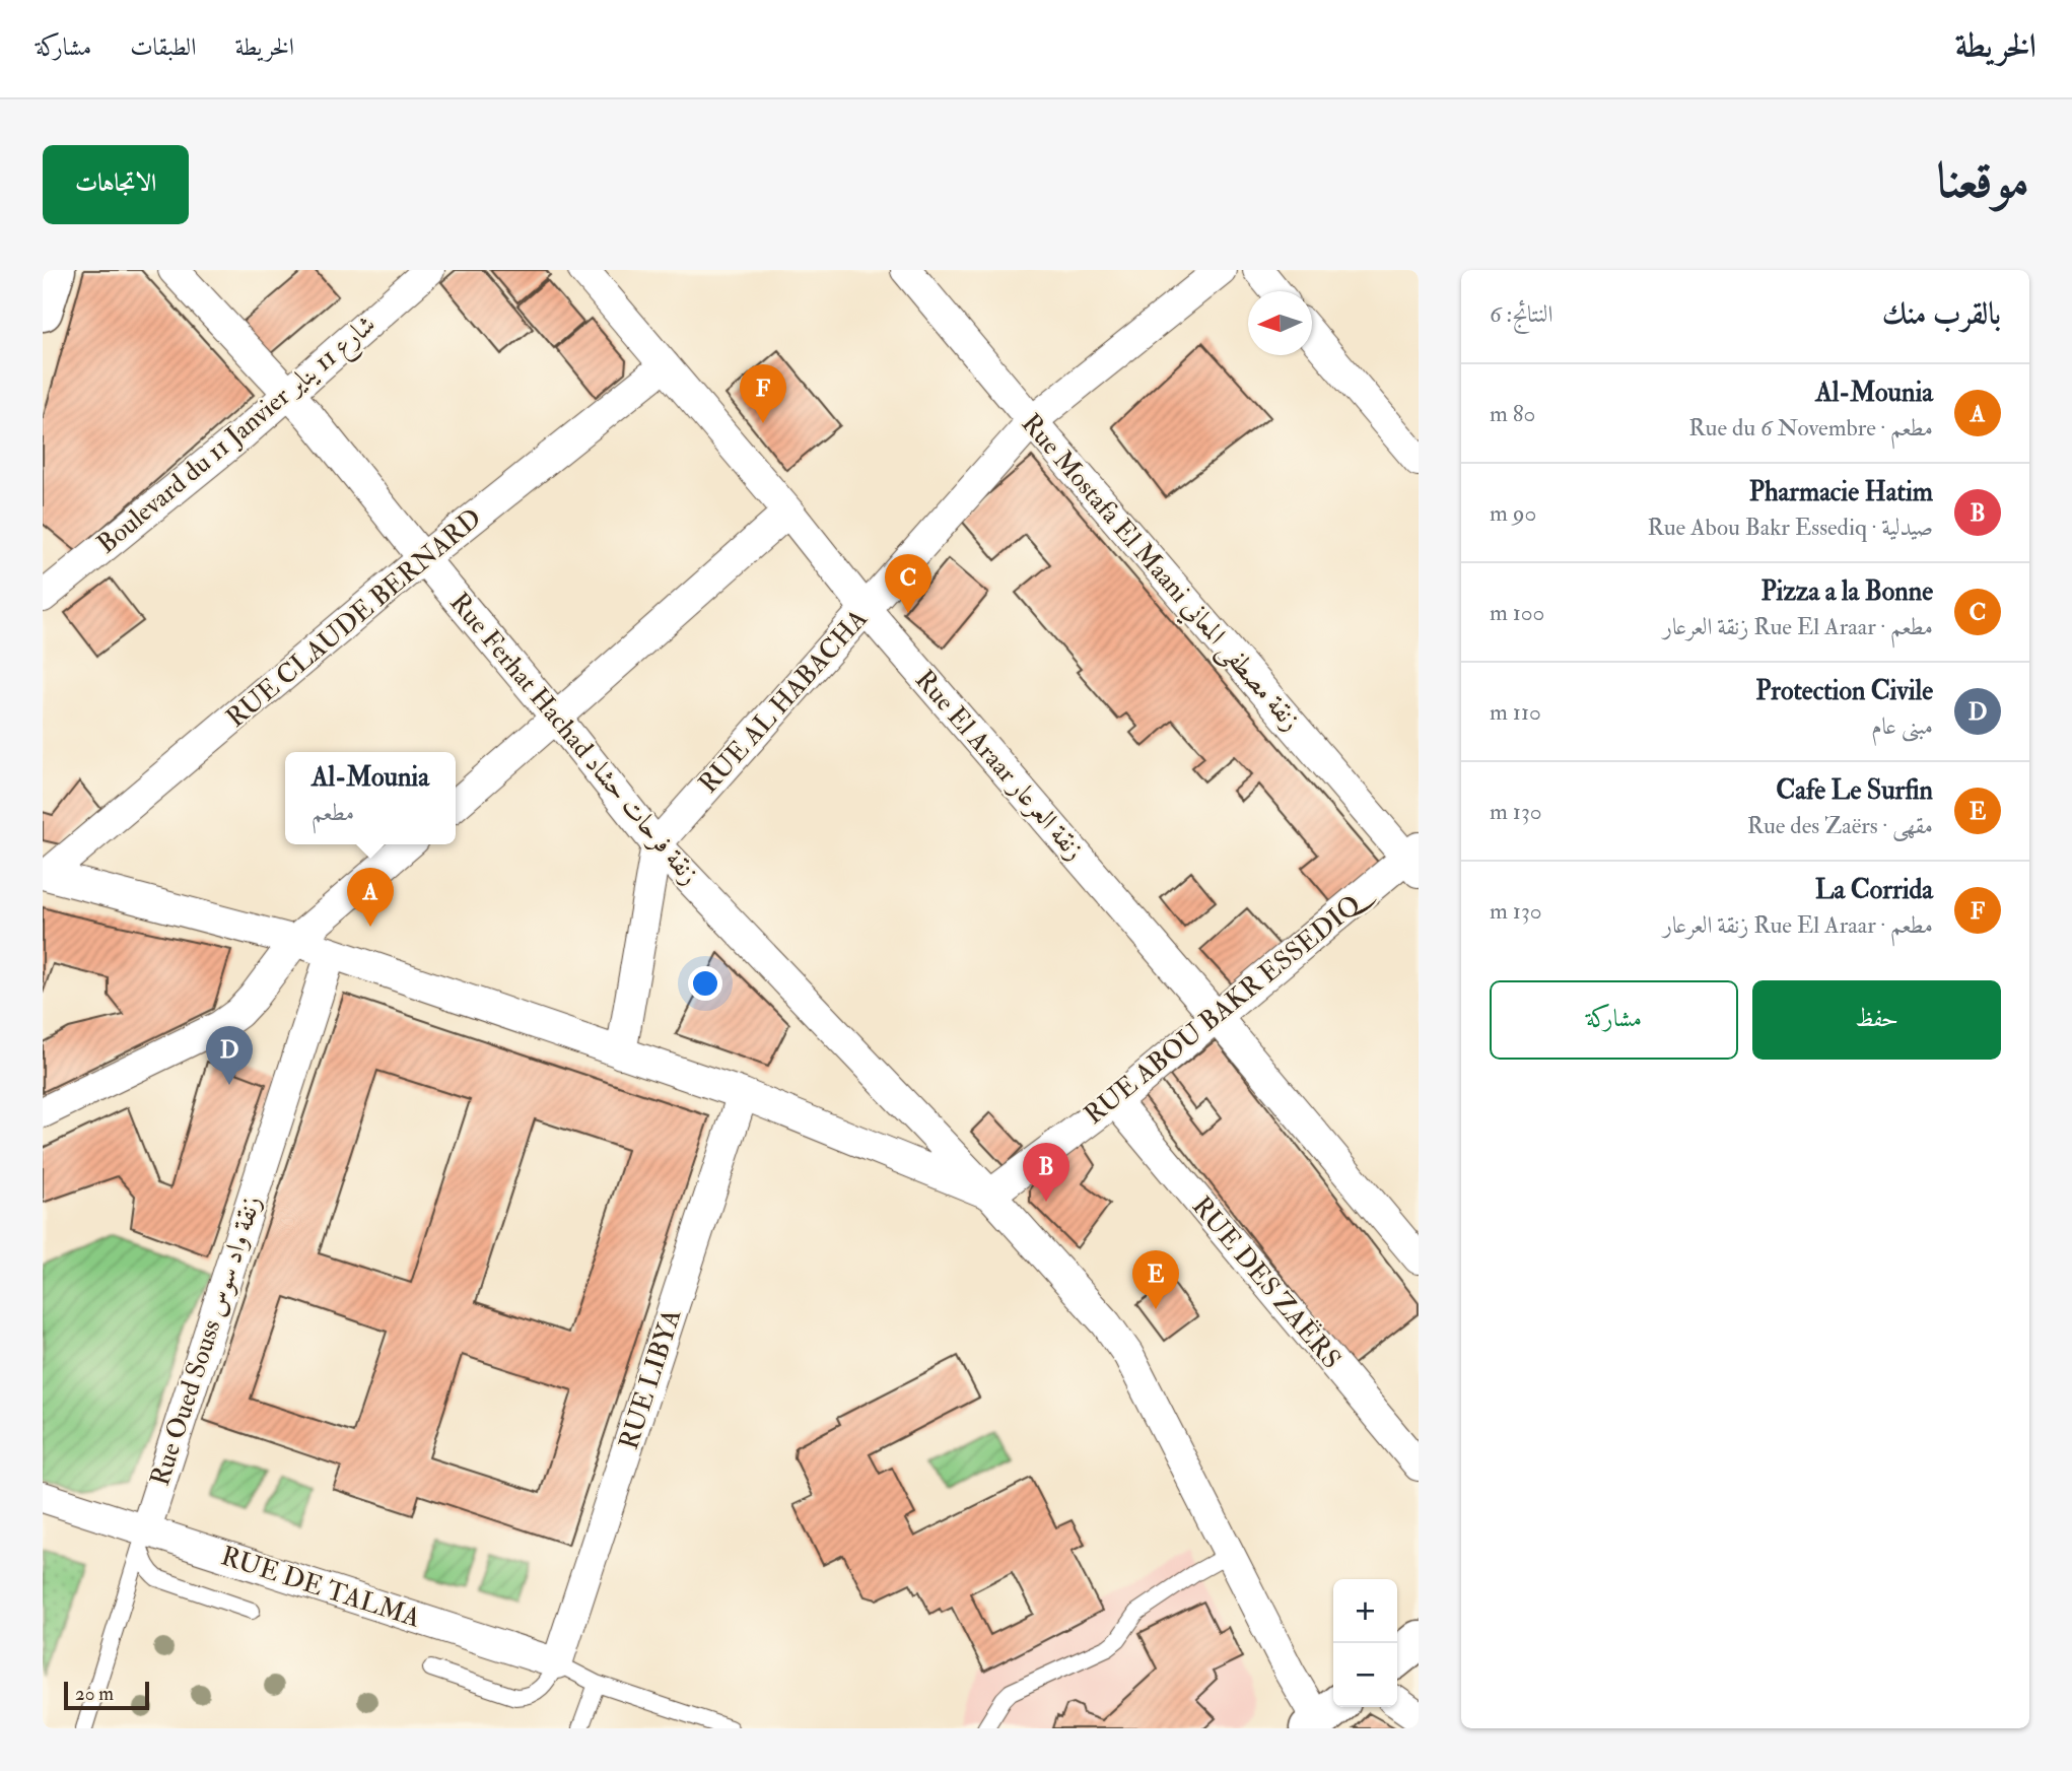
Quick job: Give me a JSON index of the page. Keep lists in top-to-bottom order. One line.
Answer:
{"streets":{"street":["Boulevard du 11 Janvier شارع 11 يناير","Rue Mostafa El Maani زنقة مصطفى المعاني","RUE CLAUDE BERNARD","RUE AL HABACHA","Rue Ferhat Hachad زنقة فرحات حشاد","Rue El Araar زنقة العرعار","RUE ABOU BAKR ESSEDIQ","RUE DES ZAËRS","Rue Oued Souss زنقة واد سوس","RUE LIBYA","RUE DE TALMA"]},"crossings":[["Boulevard du 11 Janvier شارع 11 يناير","Rue Ferhat Hachad زنقة فرحات حشاد"],["Rue Mostafa El Maani زنقة مصطفى المعاني","RUE AL HABACHA"],["Rue Mostafa El Maani زنقة مصطفى المعاني","RUE ABOU BAKR ESSEDIQ"],["RUE CLAUDE BERNARD","Rue Ferhat Hachad زنقة فرحات حشاد"],["RUE CLAUDE BERNARD","Rue El Araar زنقة العرعار"],["RUE AL HABACHA","Rue Ferhat Hachad زنقة فرحات حشاد"],["RUE AL HABACHA","Rue El Araar زنقة العرعار"],["Rue Ferhat Hachad زنقة فرحات حشاد","RUE ABOU BAKR ESSEDIQ"],["Rue El Araar زنقة العرعار","RUE ABOU BAKR ESSEDIQ"],["RUE ABOU BAKR ESSEDIQ","RUE DES ZAËRS"],["Rue Oued Souss زنقة واد سوس","RUE DE TALMA"],["RUE LIBYA","RUE DE TALMA"]],"scale_bar":"20 m","north":"left","page":{"header":"الخريطة","nav":["الخريطة","الطبقات","مشاركة"],"title":"موقعنا","buttons":["الاتجاهات",["حفظ","مشاركة"]],"heading":["بالقرب منك","النتائج: 6"],"list":[{"mark":"A","name":"Al-Mounia","note":"مطعم · Rue du 6 Novembre","value":"80 m"},{"mark":"B","name":"Pharmacie Hatim","note":"صيدلية · Rue Abou Bakr Essediq","value":"90 m"},{"mark":"C","name":"Pizza a la Bonne","note":"مطعم · Rue El Araar زنقة العرعار","value":"100 m"},{"mark":"D","name":"Protection Civile","note":"مبنى عام","value":"110 m"},{"mark":"E","name":"Cafe Le Surfin","note":"مقهى · Rue des Zaërs","value":"130 m"},{"mark":"F","name":"La Corrida","note":"مطعم · Rue El Araar زنقة العرعار","value":"130 m"}],"pins":["F","C","A","D","B","E"],"popup":["Al-Mounia","مطعم"],"map_buttons":["+","−"],"scale":"20 m"}}
